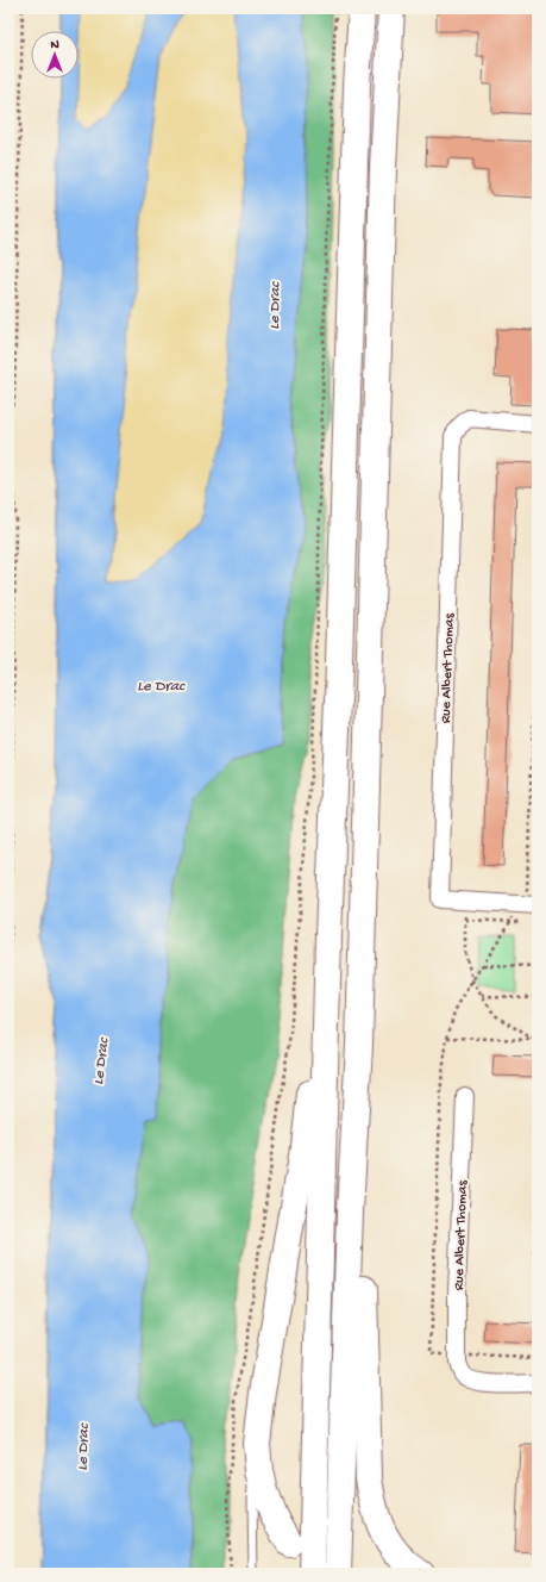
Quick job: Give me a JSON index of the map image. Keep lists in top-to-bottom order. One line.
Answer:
{"streets":{"street":["Rue Albert Thomas"]},"water":["Le Drac"],"north":"top"}
